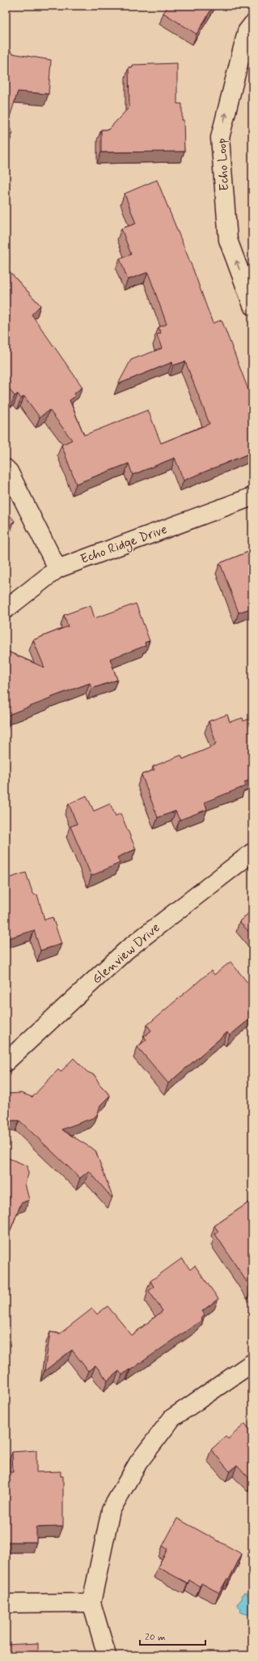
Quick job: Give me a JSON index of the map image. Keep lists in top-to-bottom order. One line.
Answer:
{"streets":{"street":["Echo Loop","Echo Ridge Drive","Glenview Drive"]},"one_way":["Echo Loop"],"scale_bar":"20 m"}
